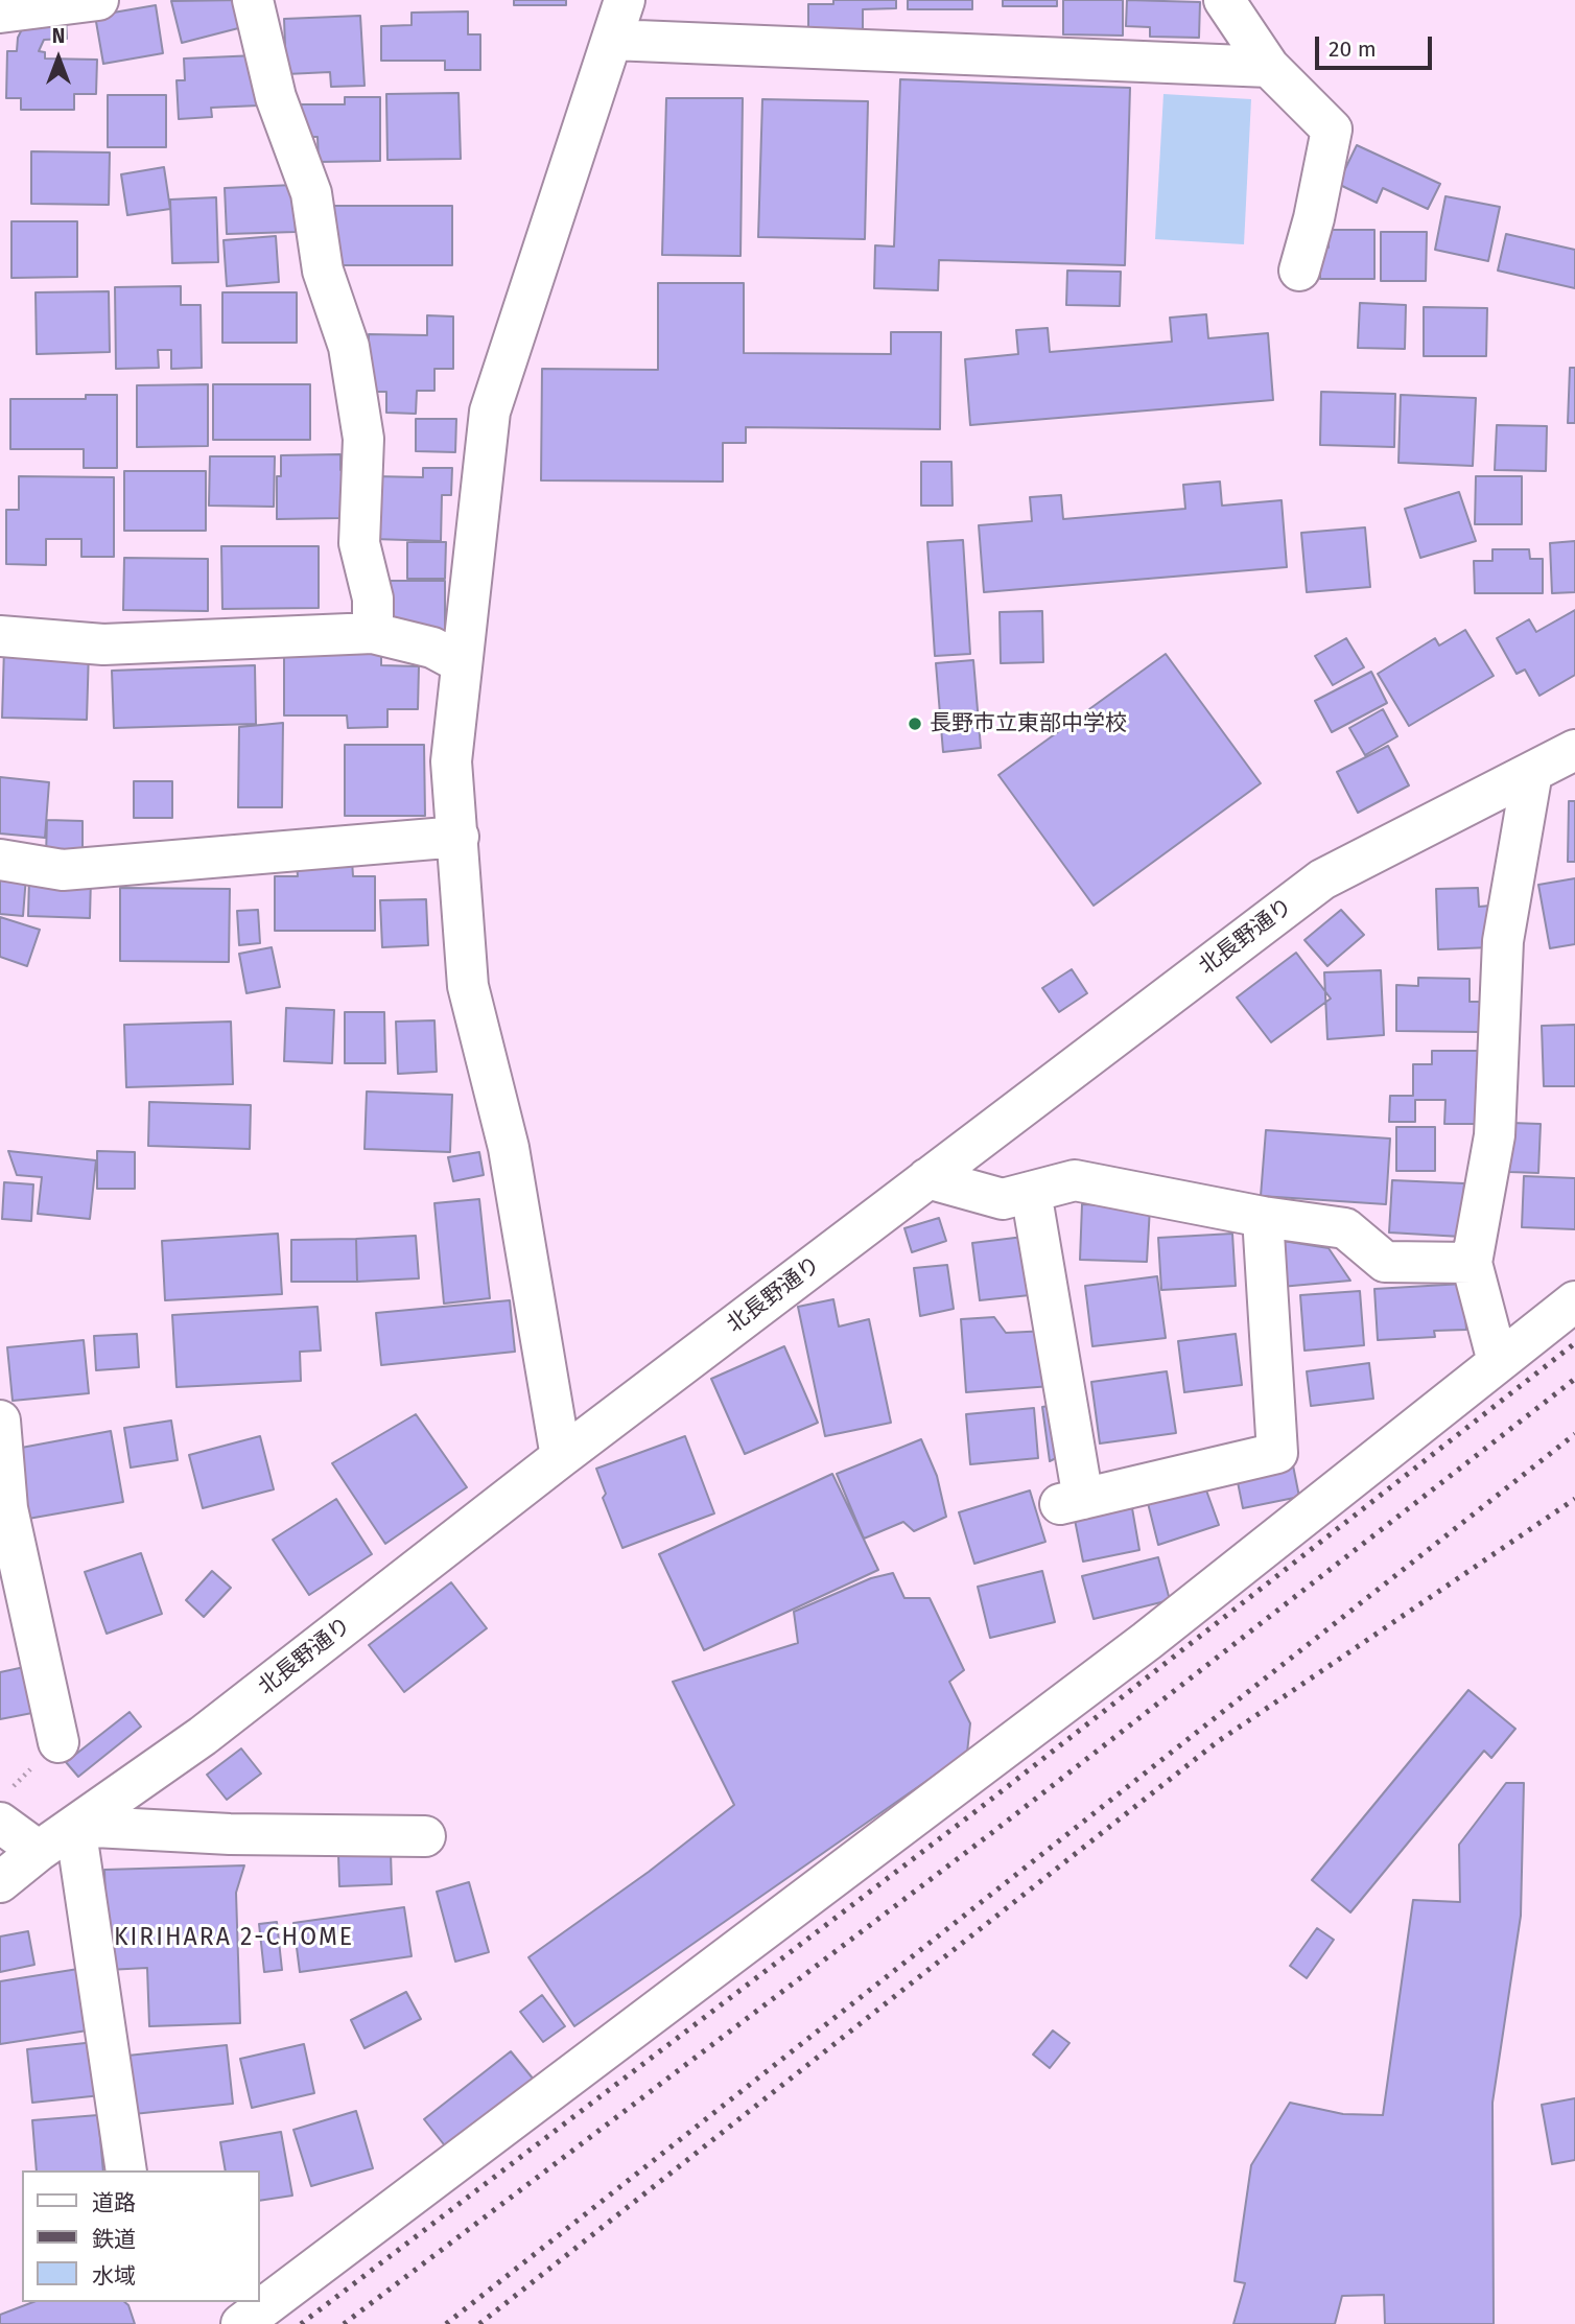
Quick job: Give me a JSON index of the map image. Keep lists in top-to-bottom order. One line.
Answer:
{"streets":{"street":["北長野通り"]},"districts":["KIRIHARA 2-CHOME"],"places":["長野市立東部中学校"],"legend":["道路","鉄道","水域"],"scale_bar":"20 m","north":"top"}
